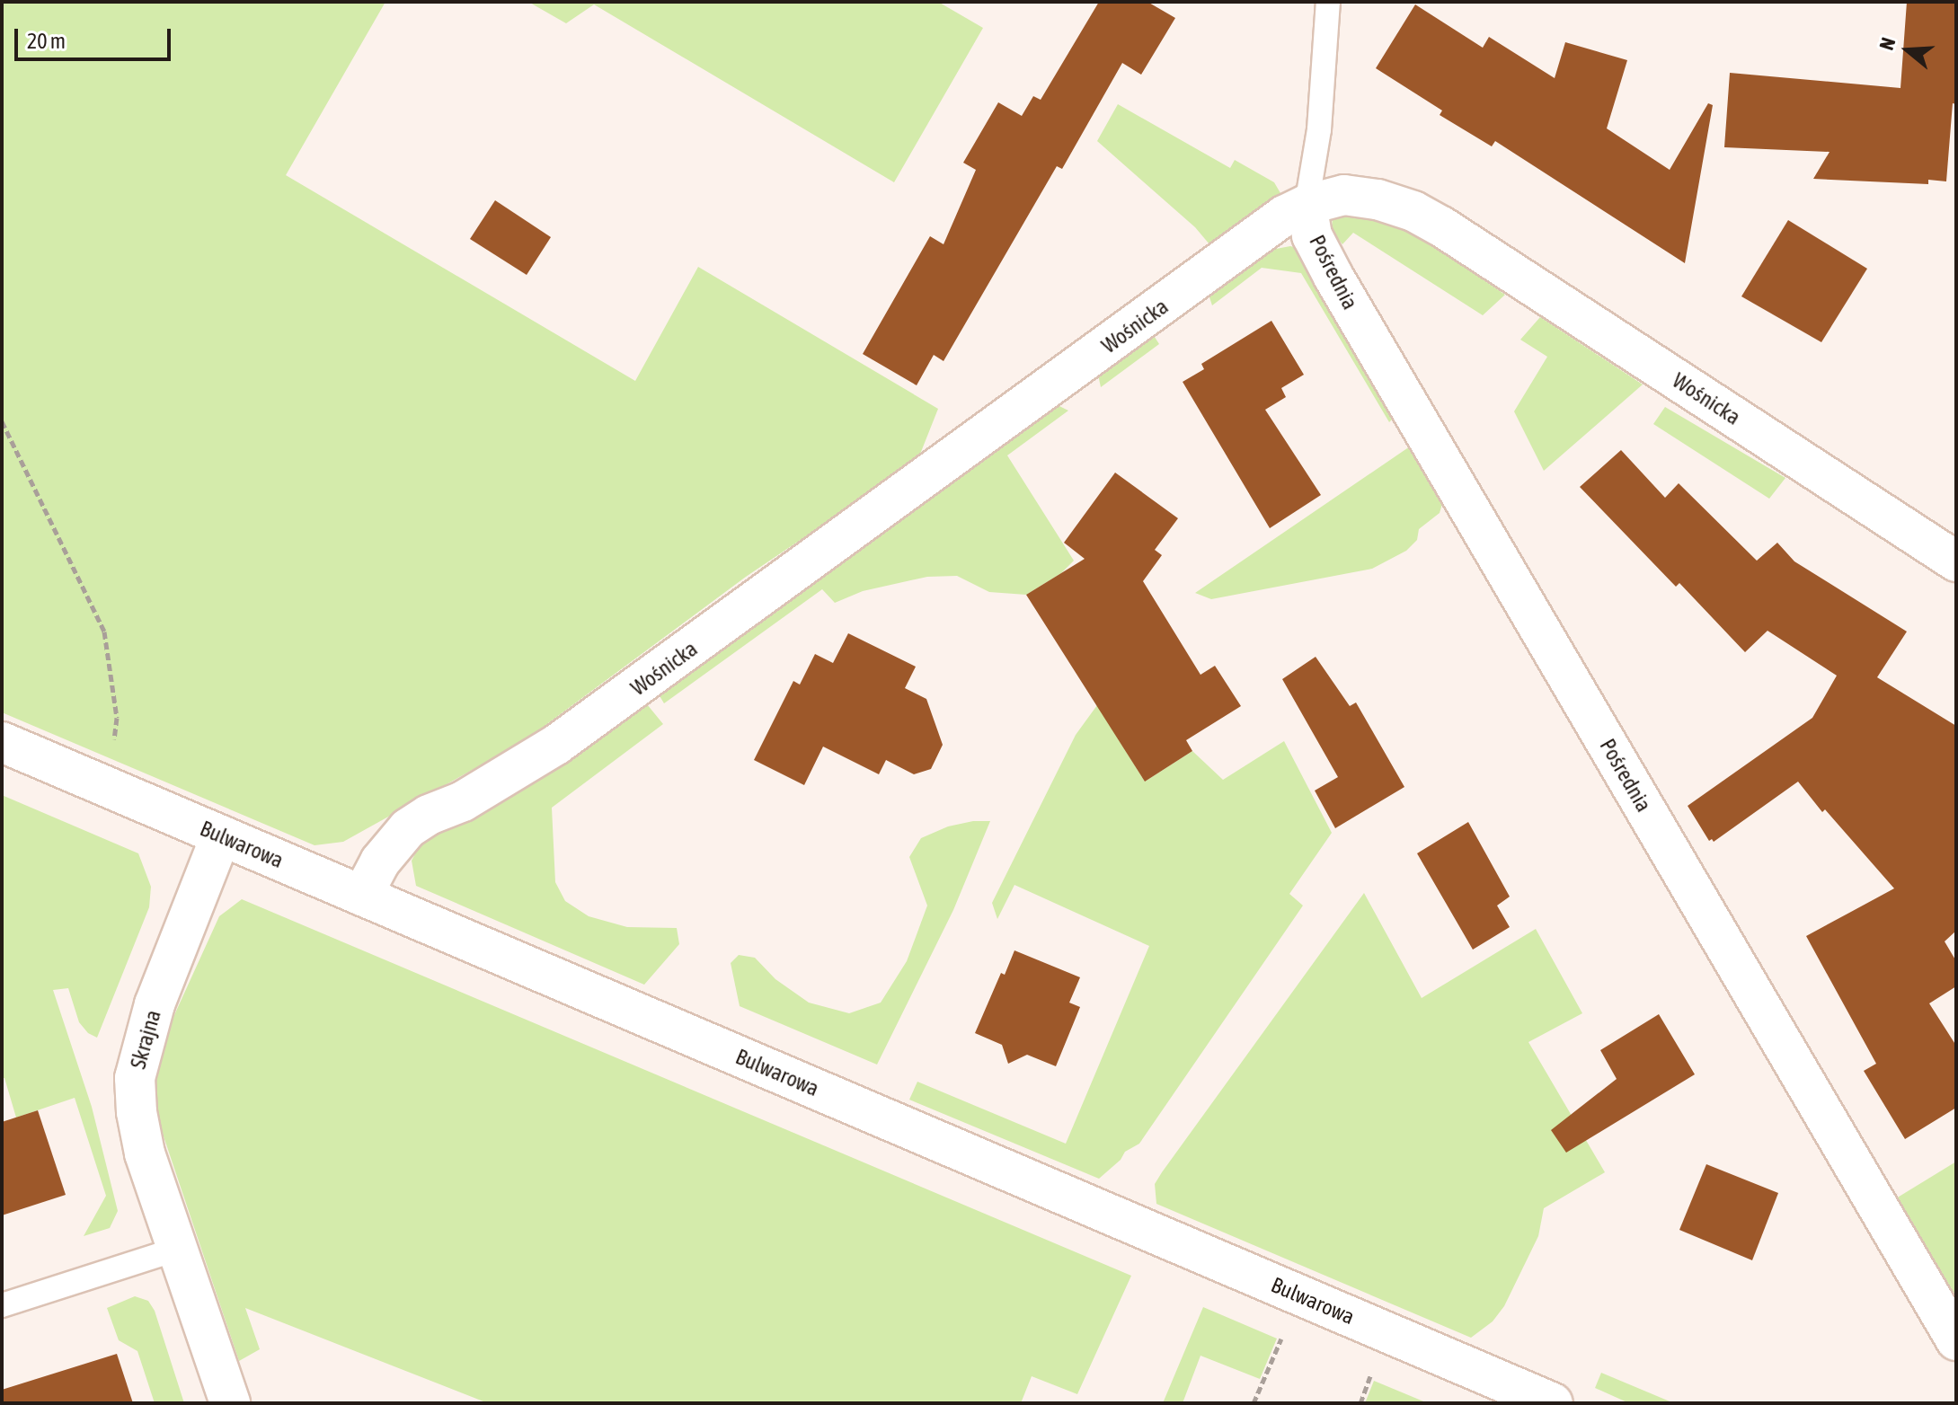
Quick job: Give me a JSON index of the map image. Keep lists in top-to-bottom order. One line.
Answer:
{"streets":{"street":["Pośrednia","Wośnicka","Bulwarowa","Skrajna"]},"crossings":[["Pośrednia","Wośnicka"],["Wośnicka","Bulwarowa"],["Bulwarowa","Skrajna"]],"scale_bar":"20 m","north":"left"}
